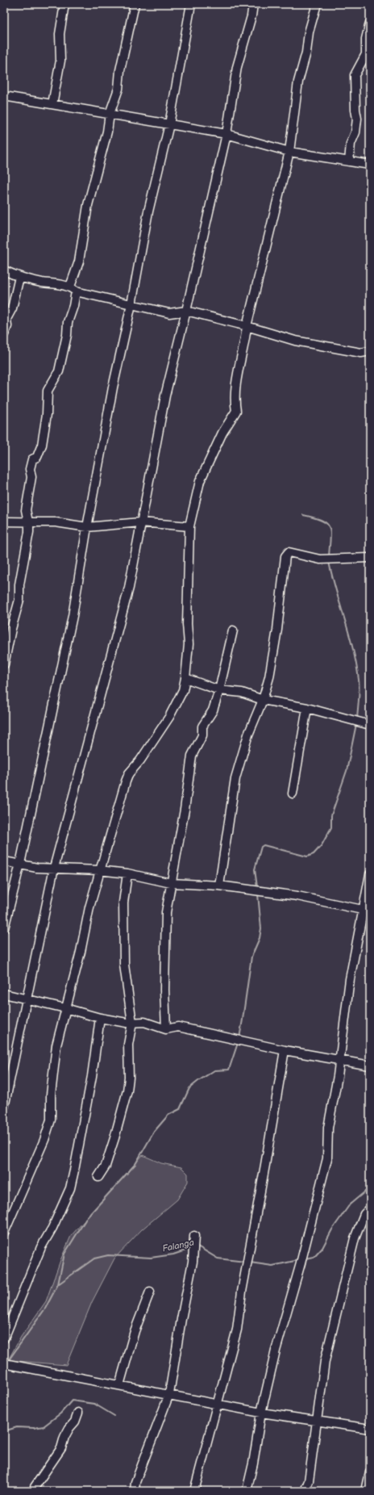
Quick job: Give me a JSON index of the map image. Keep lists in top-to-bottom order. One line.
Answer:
{"water":["Falanga"]}
